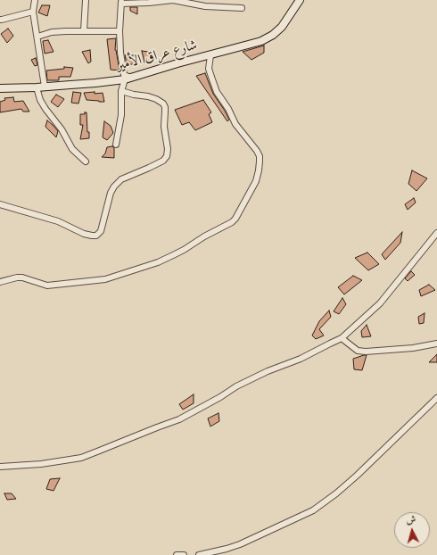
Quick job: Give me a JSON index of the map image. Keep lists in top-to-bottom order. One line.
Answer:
{"streets":{"main road":["شارع عراق الأمير"]},"north":"top"}
